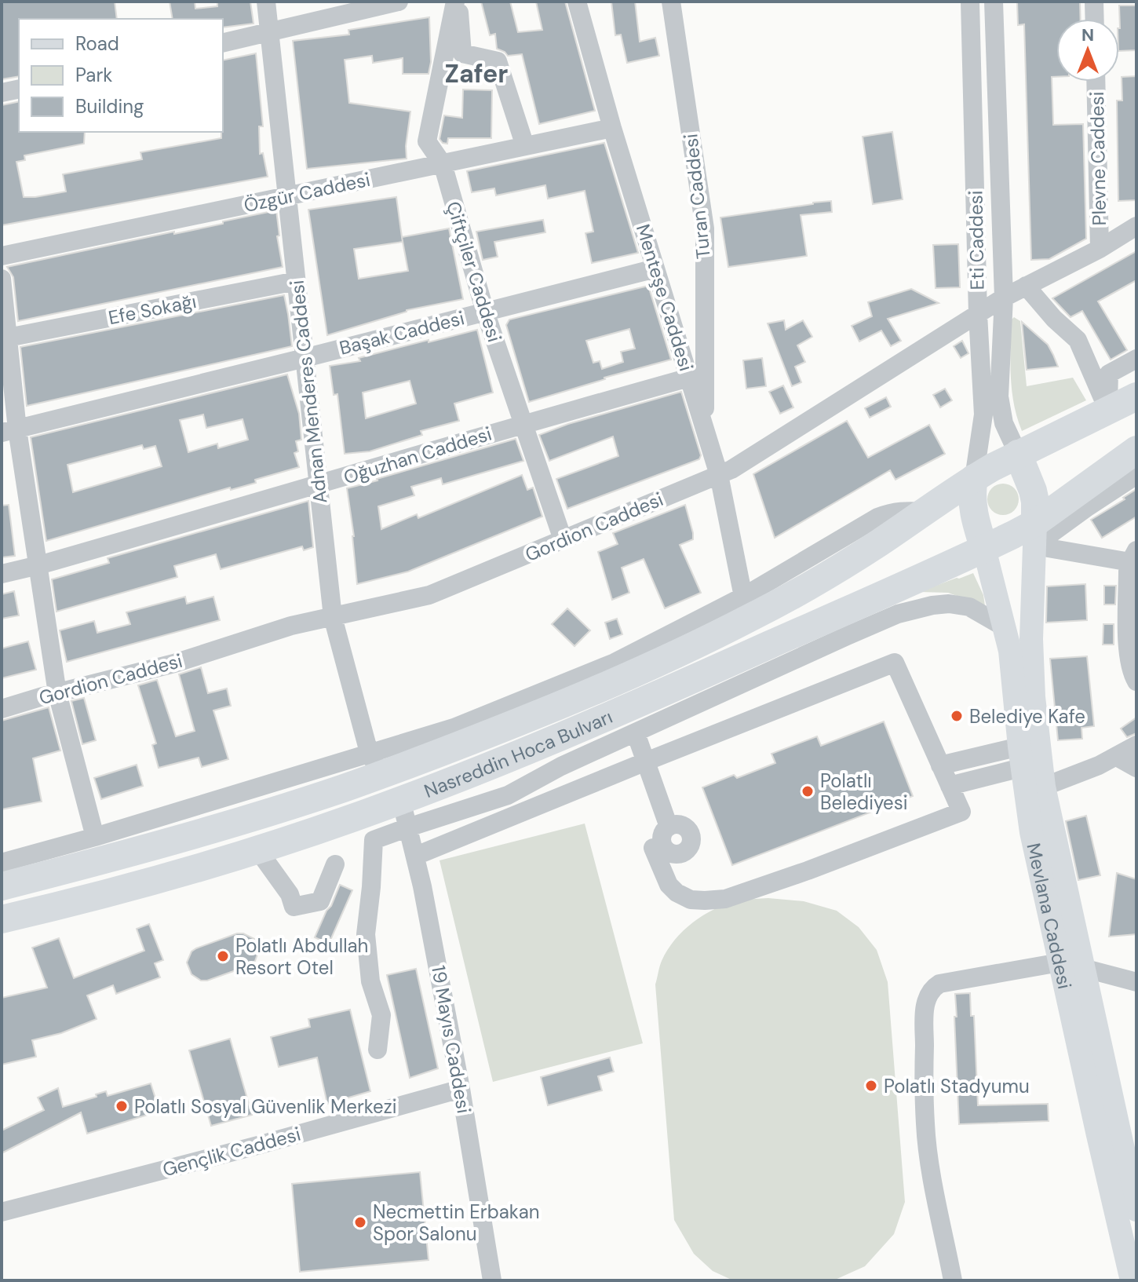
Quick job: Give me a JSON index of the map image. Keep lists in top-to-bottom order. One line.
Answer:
{"streets":{"highway":["Nasreddin Hoca Bulvarı"],"main road":["Mevlana Caddesi"],"street":["Plevne Caddesi","Özgür Caddesi","Turan Caddesi","Eti Caddesi","Çiftçiler Caddesi","Menteşe Caddesi","Efe Sokağı","Başak Caddesi","Adnan Menderes Caddesi","Oğuzhan Caddesi","Gordion Caddesi","19 Mayıs Caddesi","Gençlik Caddesi"]},"crossings":[["Plevne Caddesi","Gordion Caddesi"],["Özgür Caddesi","Çiftçiler Caddesi"],["Özgür Caddesi","Menteşe Caddesi"],["Özgür Caddesi","Adnan Menderes Caddesi"],["Turan Caddesi","Menteşe Caddesi"],["Eti Caddesi","Gordion Caddesi"],["Eti Caddesi","Nasreddin Hoca Bulvarı"],["Çiftçiler Caddesi","Başak Caddesi"],["Çiftçiler Caddesi","Oğuzhan Caddesi"],["Çiftçiler Caddesi","Gordion Caddesi"],["Menteşe Caddesi","Başak Caddesi"],["Menteşe Caddesi","Oğuzhan Caddesi"],["Menteşe Caddesi","Gordion Caddesi"],["Efe Sokağı","Adnan Menderes Caddesi"],["Başak Caddesi","Adnan Menderes Caddesi"],["Adnan Menderes Caddesi","Oğuzhan Caddesi"],["Adnan Menderes Caddesi","Gordion Caddesi"],["Adnan Menderes Caddesi","Nasreddin Hoca Bulvarı"],["Nasreddin Hoca Bulvarı","Mevlana Caddesi"],["Nasreddin Hoca Bulvarı","19 Mayıs Caddesi"],["19 Mayıs Caddesi","Gençlik Caddesi"]],"districts":["Zafer"],"places":["Belediye Kafe","Polatlı Belediyesi","Polatlı Abdullah Resort Otel","Polatlı Stadyumu","Polatlı Sosyal Güvenlik Merkezi","Necmettin Erbakan Spor Salonu"],"legend":["Road","Park","Building"],"north":"top"}
